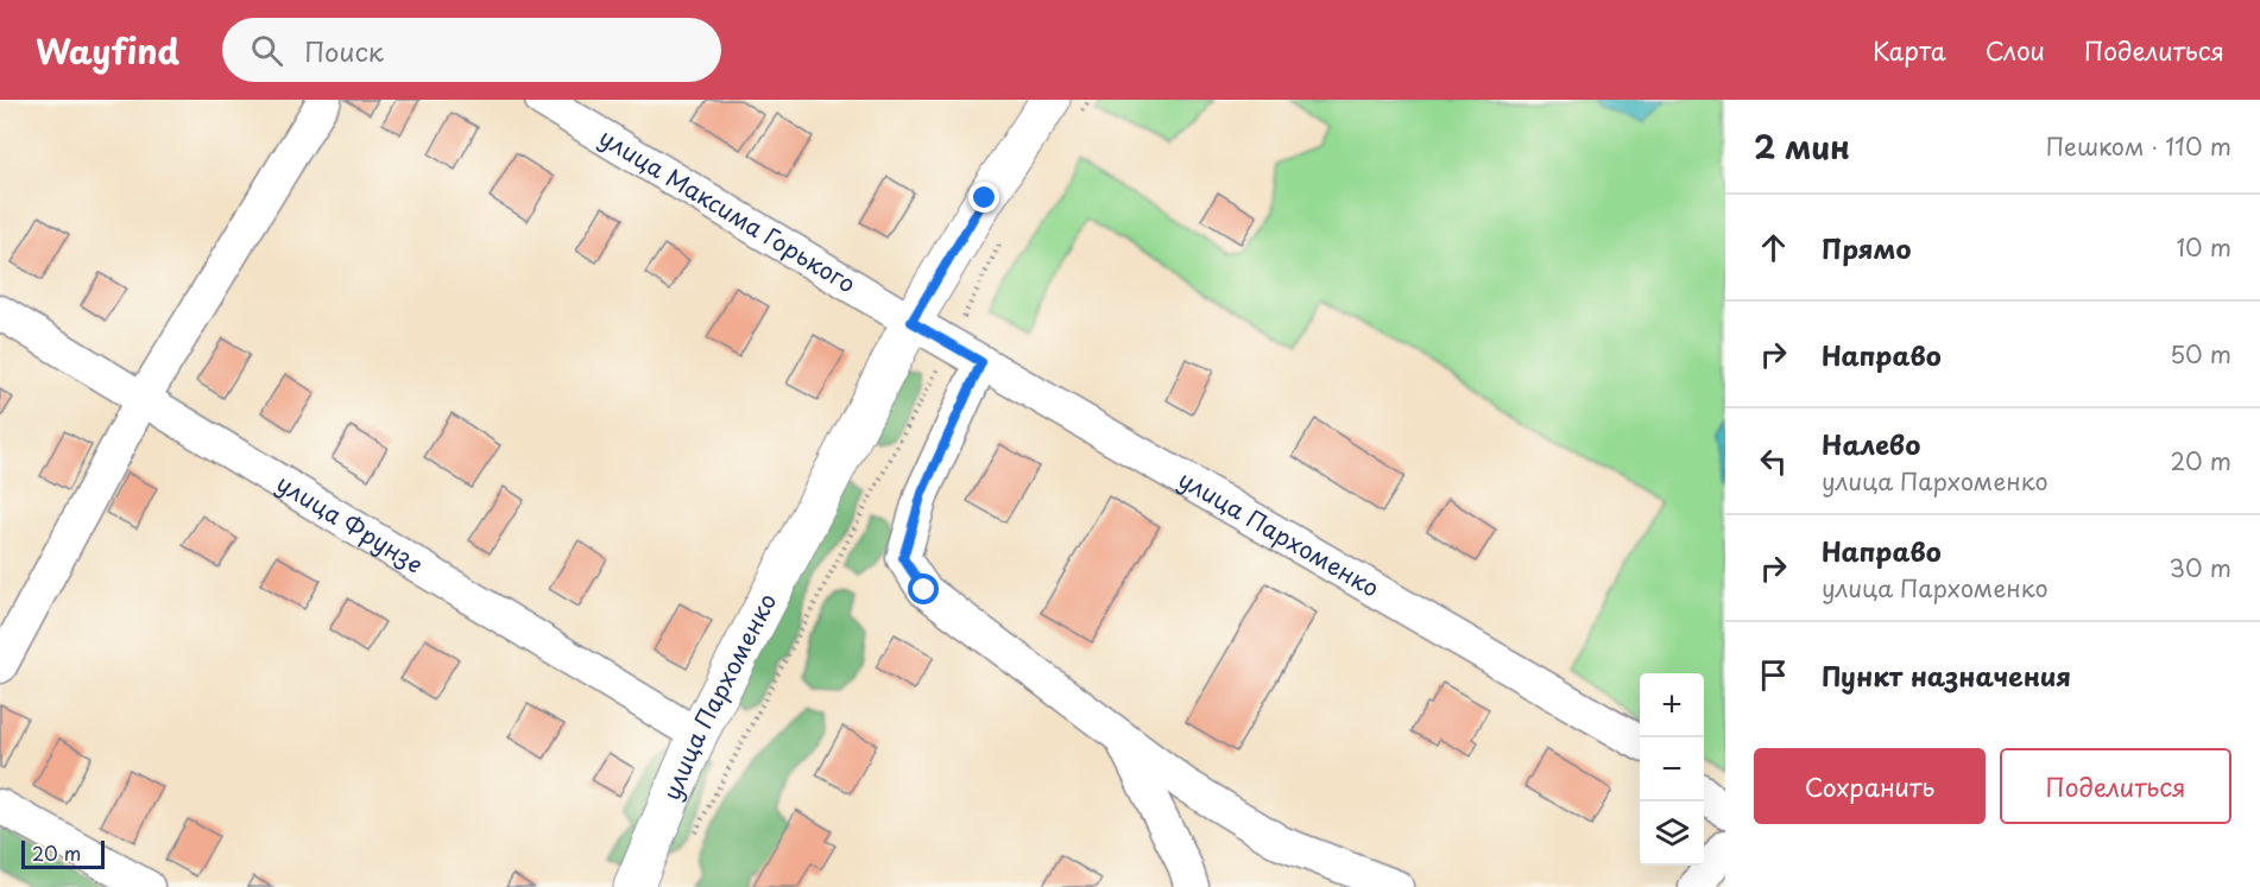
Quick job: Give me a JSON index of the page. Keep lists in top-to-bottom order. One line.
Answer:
{"streets":{"street":["улица Максима Горького","улица Фрунзе","улица Пархоменко"]},"crossings":[["улица Максима Горького","улица Пархоменко"],["улица Фрунзе","улица Пархоменко"]],"scale_bar":"20 m","page":{"header":"Wayfind","search":"Поиск","nav":["Карта","Слои","Поделиться"],"heading":["2 мин","Пешком · 110 m"],"list":[["Прямо","10 m"],["Направо","50 m"],["Налево","улица Пархоменко","20 m"],["Направо","улица Пархоменко","30 m"],"Пункт назначения"],"map_buttons":["+","−"],"buttons":["Сохранить","Поделиться"],"scale":"20 m"}}
